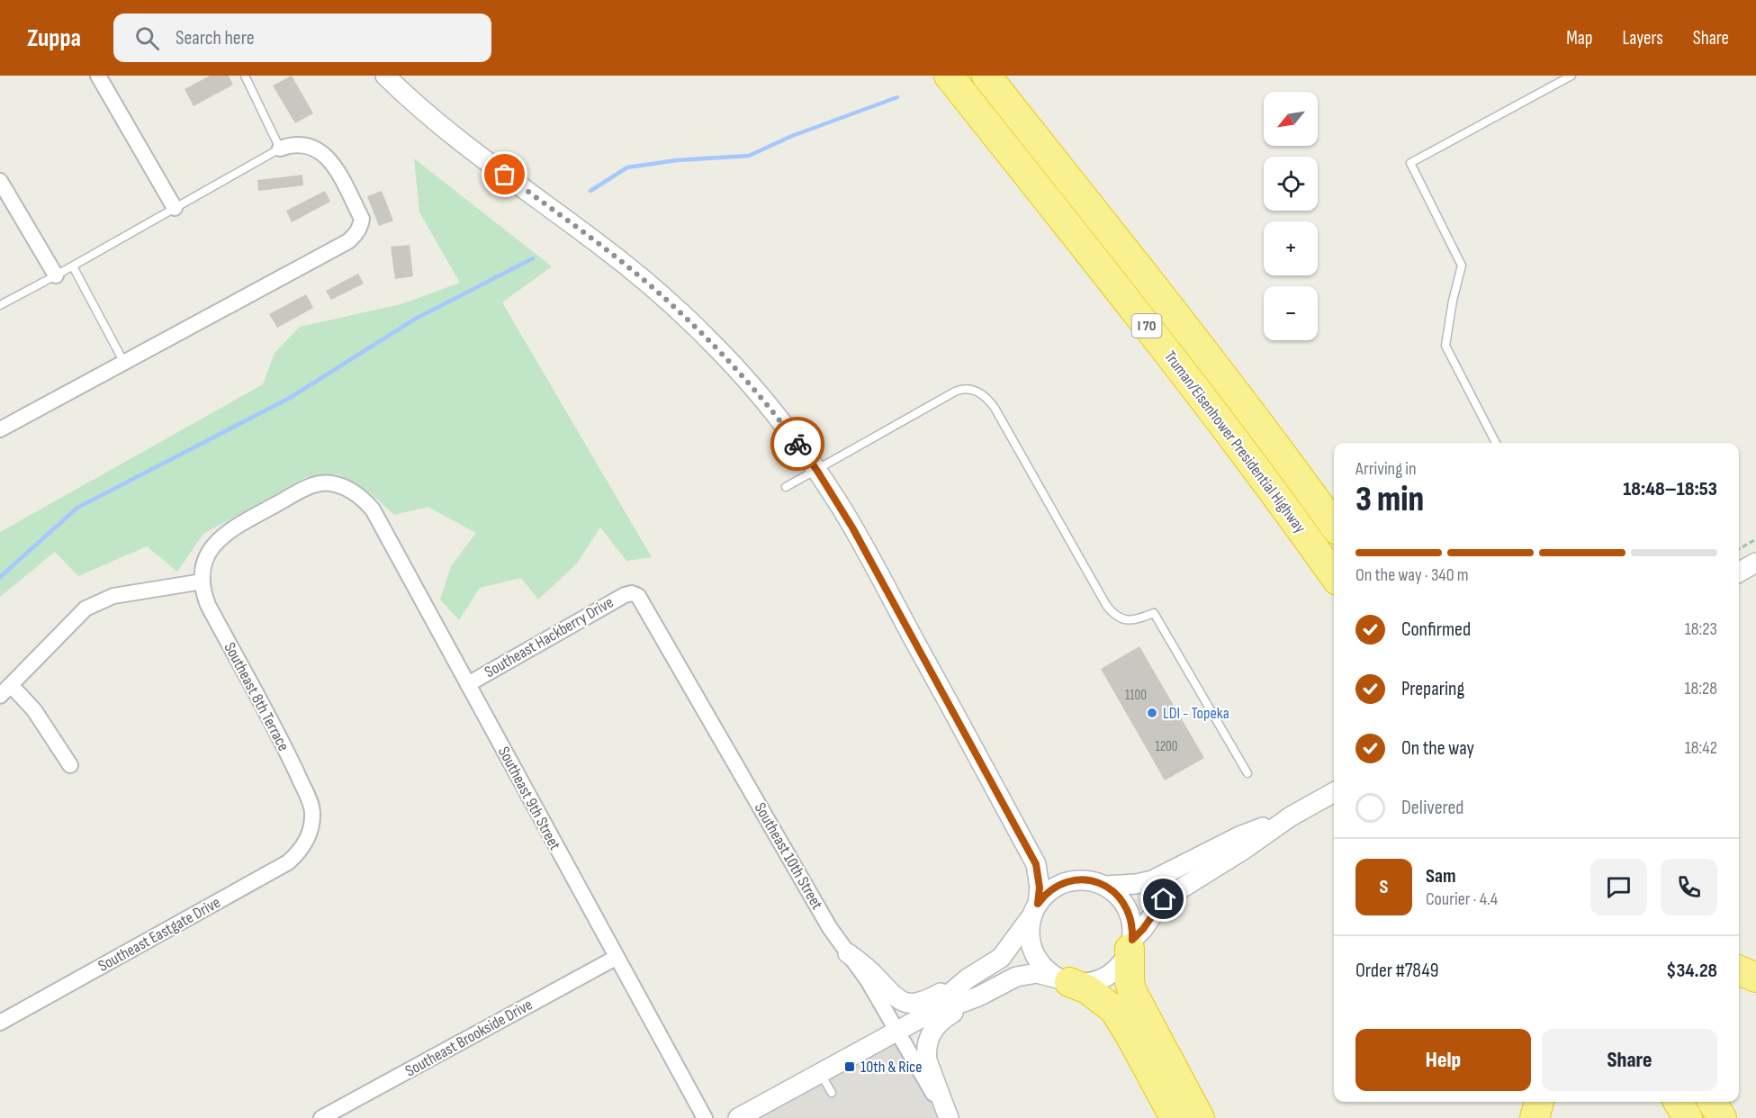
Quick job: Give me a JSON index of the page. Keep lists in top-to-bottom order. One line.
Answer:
{"streets":{"highway":["I 70","Truman/Eisenhower Presidential Highway"],"street":["Southeast Hackberry Drive","Southeast 8th Terrace","Southeast 9th Street","Southeast 10th Street","Southeast Eastgate Drive","Southeast Brookside Drive"]},"crossings":[["Southeast Hackberry Drive","Southeast 9th Street"],["Southeast Hackberry Drive","Southeast 10th Street"],["Southeast 8th Terrace","Southeast 9th Street"],["Southeast 8th Terrace","Southeast Eastgate Drive"],["Southeast 9th Street","Southeast Brookside Drive"]],"places":{"other":["LDI - Topeka"],"transit":["10th & Rice"]},"house_numbers":["1100","1200"],"north":"bottom left","page":{"header":"Zuppa","search":"Search here","nav":["Map","Layers","Share"],"map_buttons":["+","−"],"heading":["3 min","Arriving in","18:48–18:53"],"panel":["Sam","Courier · 4.4","Order #7849","$34.28"],"bar":"On the way · 340 m","list":[["Confirmed","18:23"],["Preparing","18:28"],["On the way","18:42"],"Delivered"],"round":"S","buttons":["Help","Share"]}}
